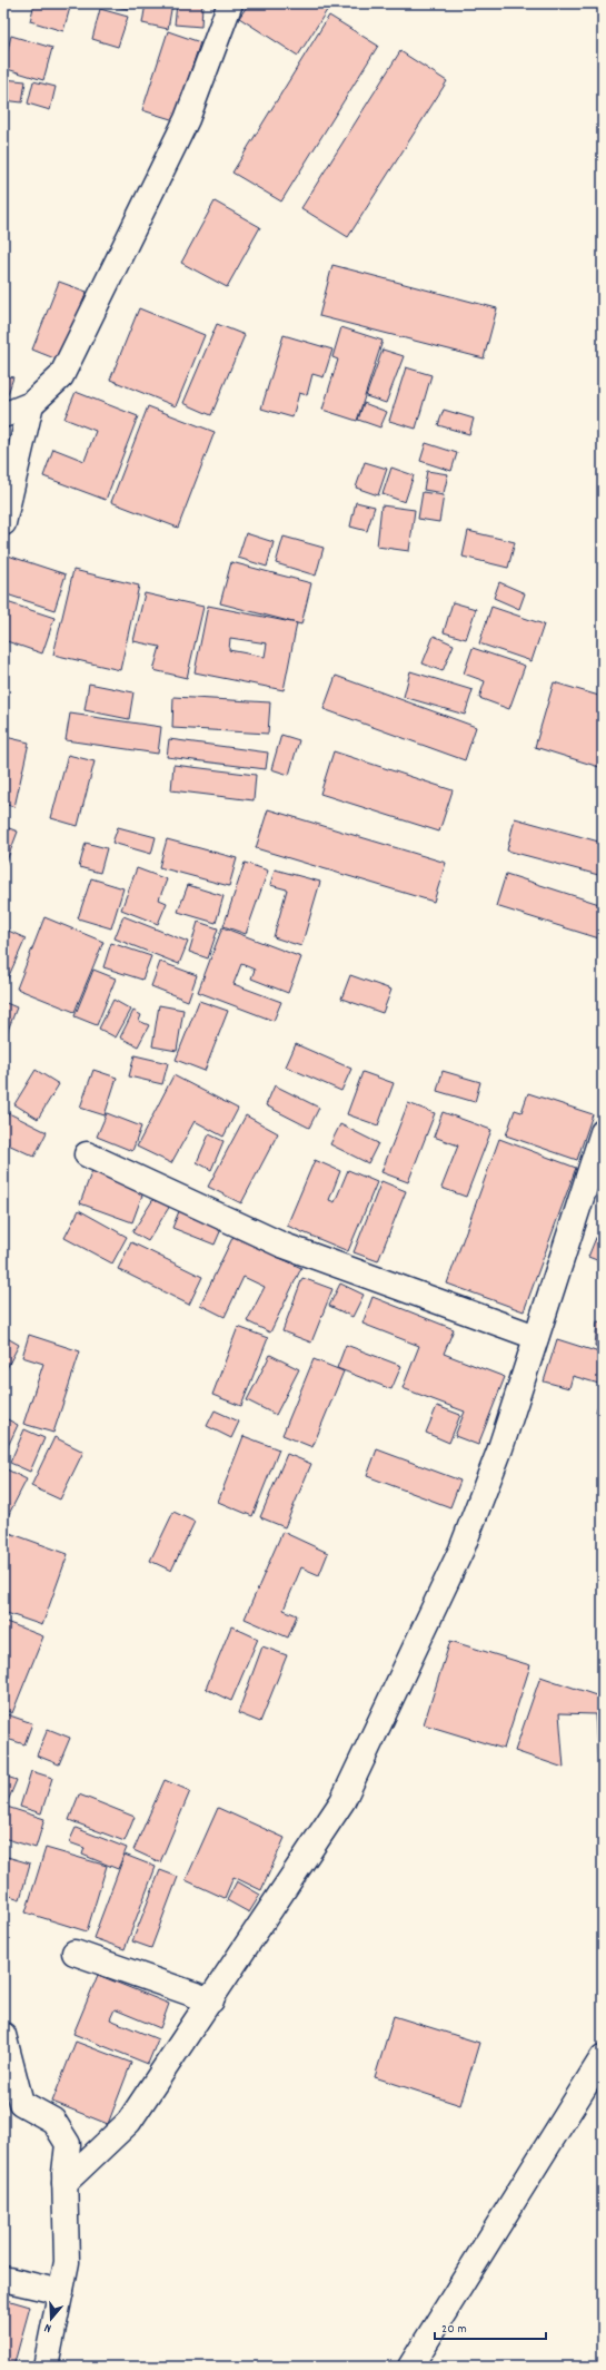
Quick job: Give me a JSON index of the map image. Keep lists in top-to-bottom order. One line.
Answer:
{"scale_bar":"20 m","north":"bottom"}
